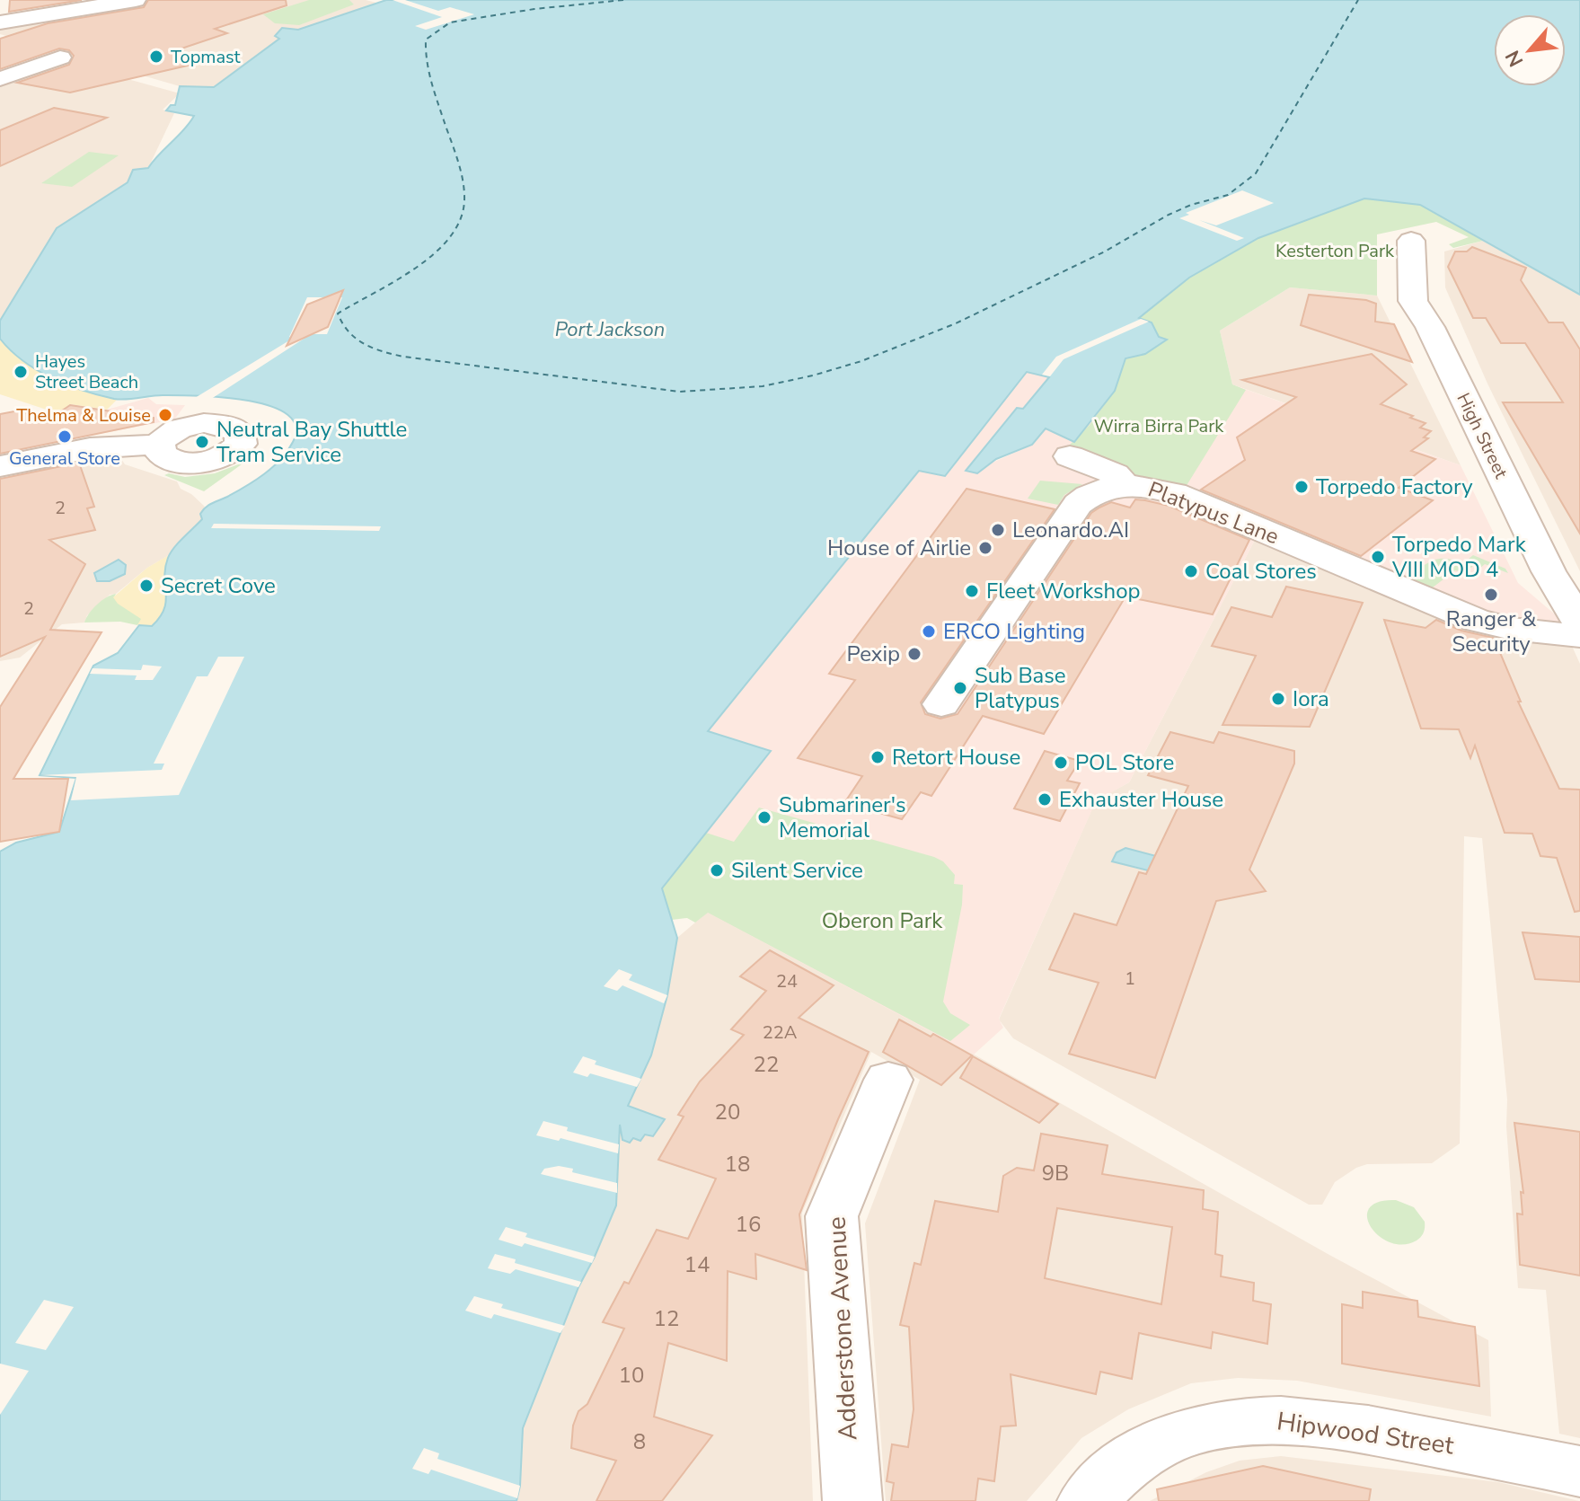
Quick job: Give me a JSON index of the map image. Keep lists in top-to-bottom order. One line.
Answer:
{"streets":{"street":["High Street","Platypus Lane","Adderstone Avenue","Hipwood Street"]},"water":["Port Jackson"],"parks":["Kesterton Park","Wirra Birra Park","Oberon Park"],"places":["Topmast","Hayes Street Beach","Thelma & Louise","General Store","Neutral Bay Shuttle Tram Service","Torpedo Factory","Leonardo.AI","House of Airlie","Torpedo Mark VIII MOD 4","Coal Stores","Secret Cove","Fleet Workshop","Ranger & Security","ERCO Lighting","Pexip","Sub Base Platypus","Iora","Retort House","POL Store","Exhauster House","Submariner's Memorial","Silent Service"],"house_numbers":["2","2","1","24","22A","22","20","18","9B","16","14","12","10","8"],"north":"bottom left"}
